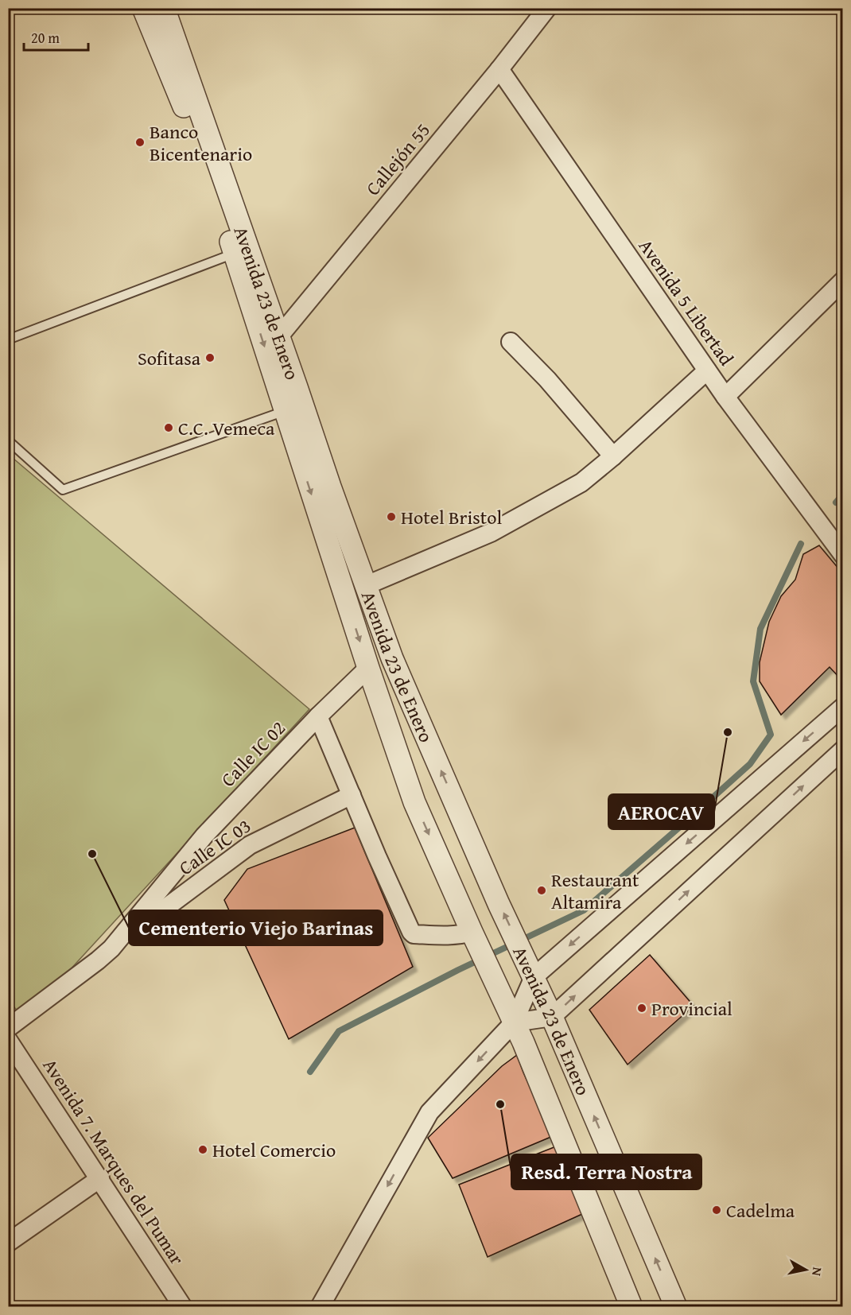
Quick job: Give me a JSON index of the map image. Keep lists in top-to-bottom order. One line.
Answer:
{"streets":{"street":["Callejón 55","Avenida 5 Libertad","Avenida 23 de Enero","Calle IC 02","Calle IC 03","Avenida 7. Marques del Pumar"]},"crossings":[["Callejón 55","Avenida 5 Libertad"],["Callejón 55","Avenida 23 de Enero"],["Avenida 23 de Enero","Calle IC 02"],["Calle IC 02","Calle IC 03"]],"places":["Banco Bicentenario","Sofitasa","C.C. Vemeca","Hotel Bristol","AEROCAV","Cementerio Viejo Barinas","Restaurant Altamira","Provincial","Resd. Terra Nostra","Hotel Comercio","Cadelma"],"scale_bar":"20 m","north":"right"}
